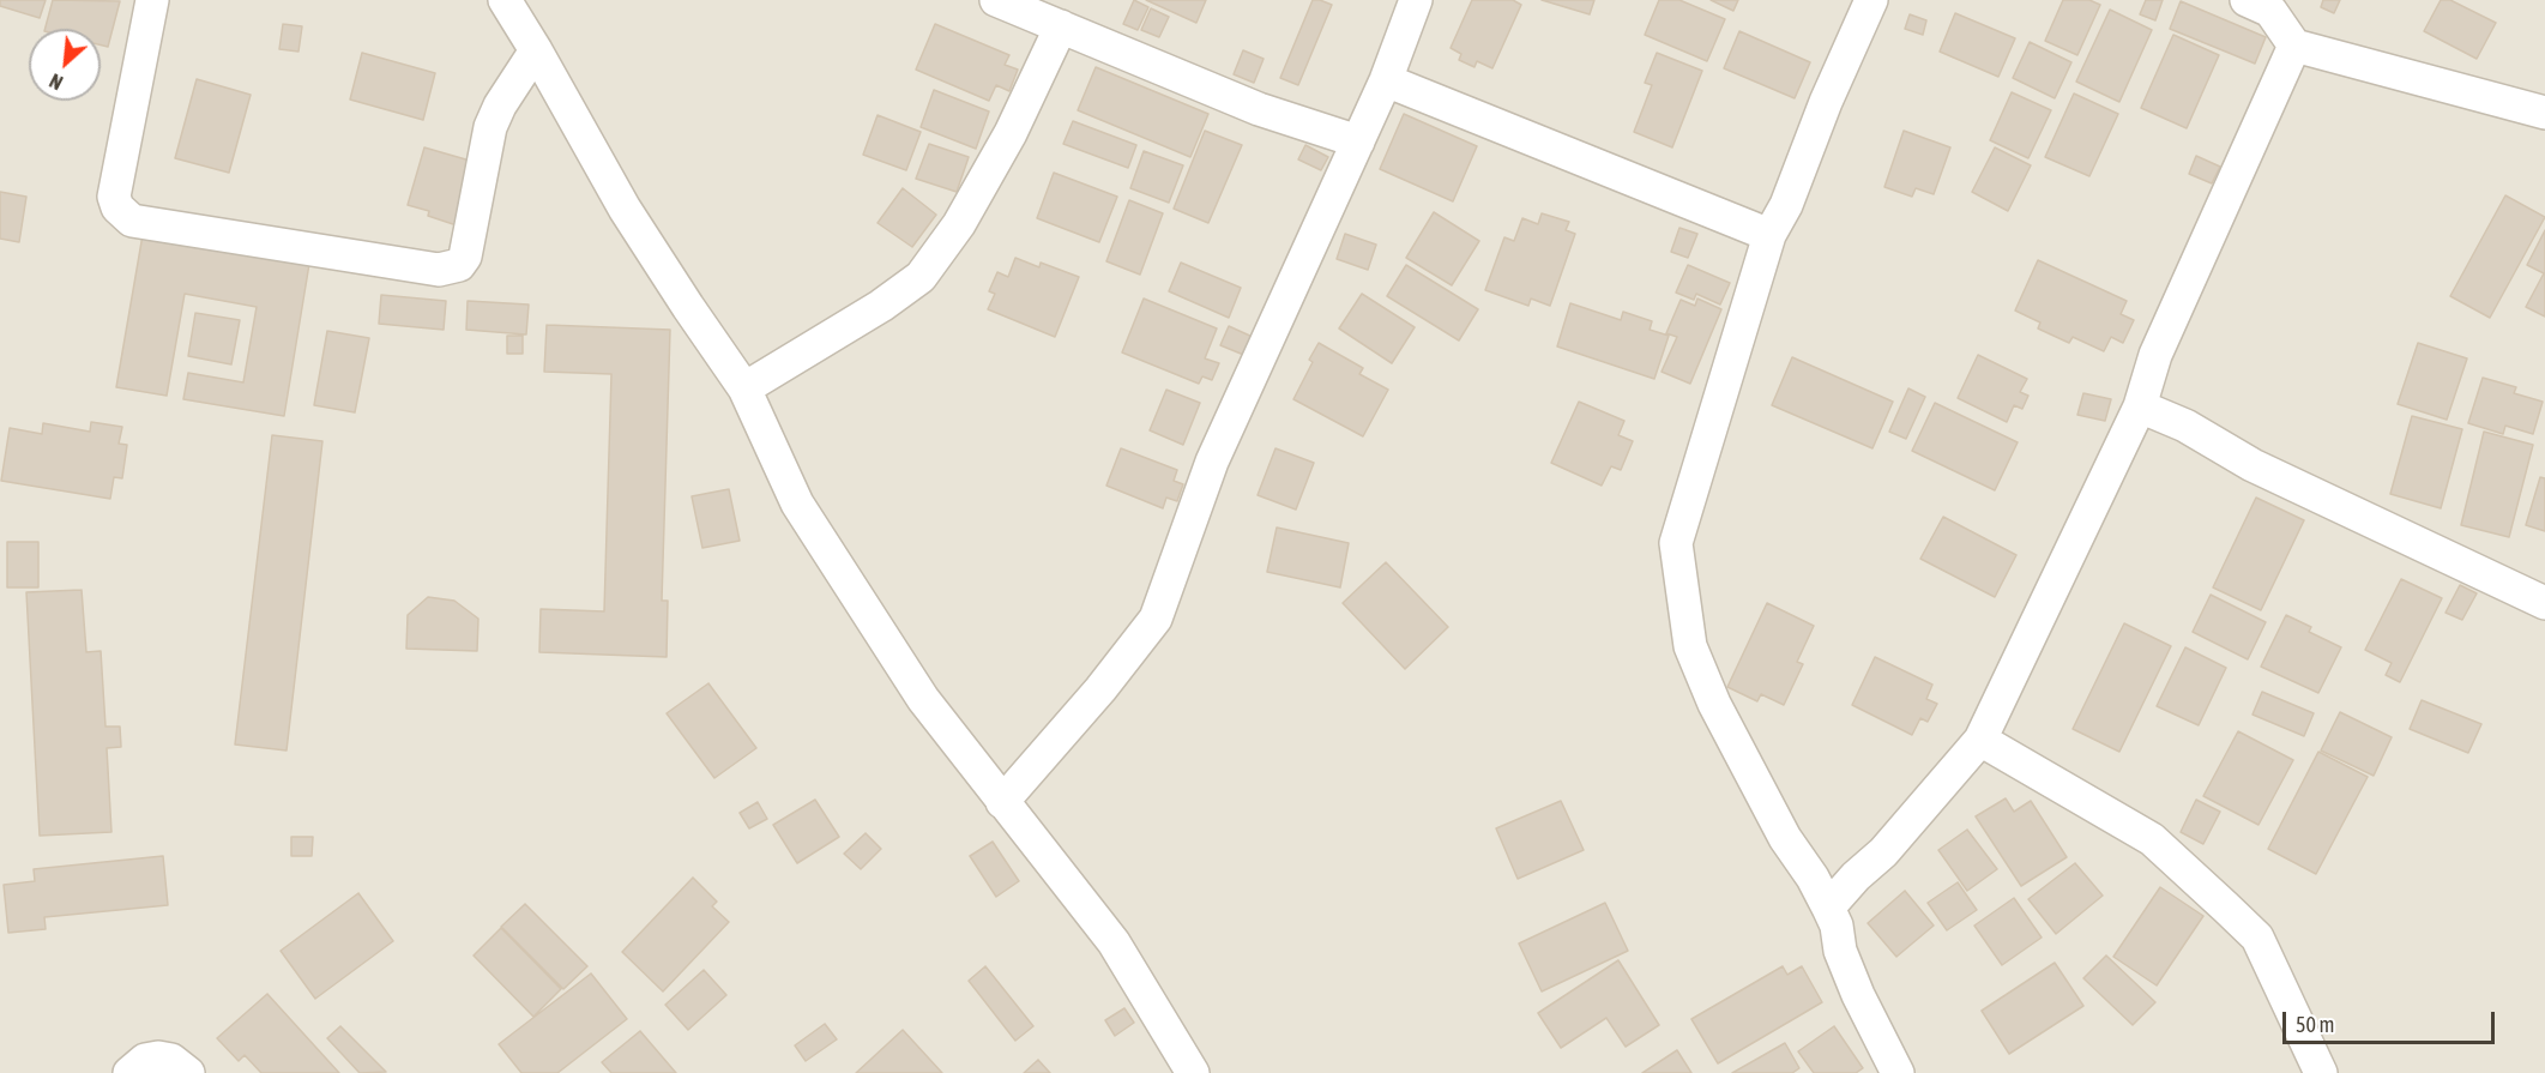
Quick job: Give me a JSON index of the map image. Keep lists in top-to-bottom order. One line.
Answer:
{"scale_bar":"50 m","north":"bottom left"}
